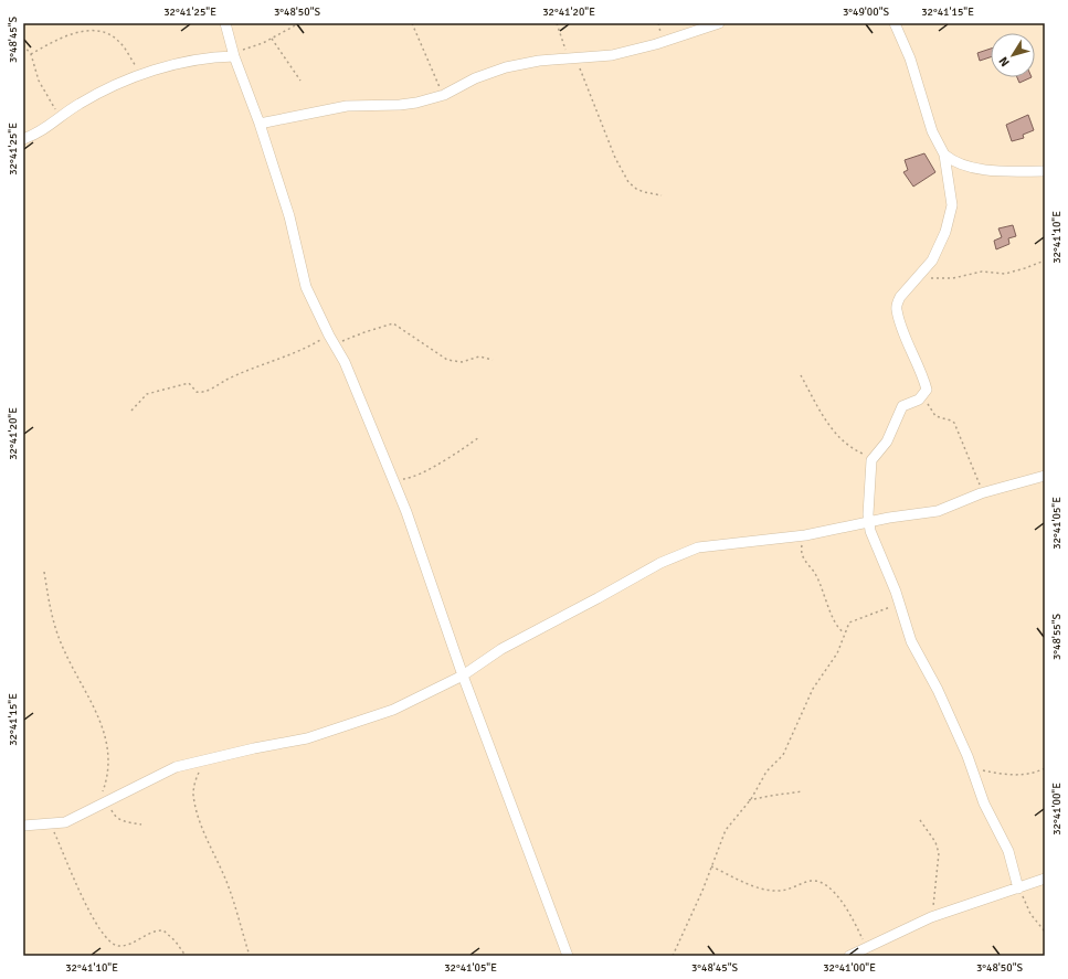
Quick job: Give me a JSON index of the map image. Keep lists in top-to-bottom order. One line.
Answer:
{"north":"bottom left","coordinates":["32°41'25\"E","3°48'50\"S","32°41'20\"E","3°49'00\"S","32°41'15\"E","3°48'45\"S","32°41'10\"E","32°41'05\"E","3°48'55\"S","32°41'00\"E"]}
